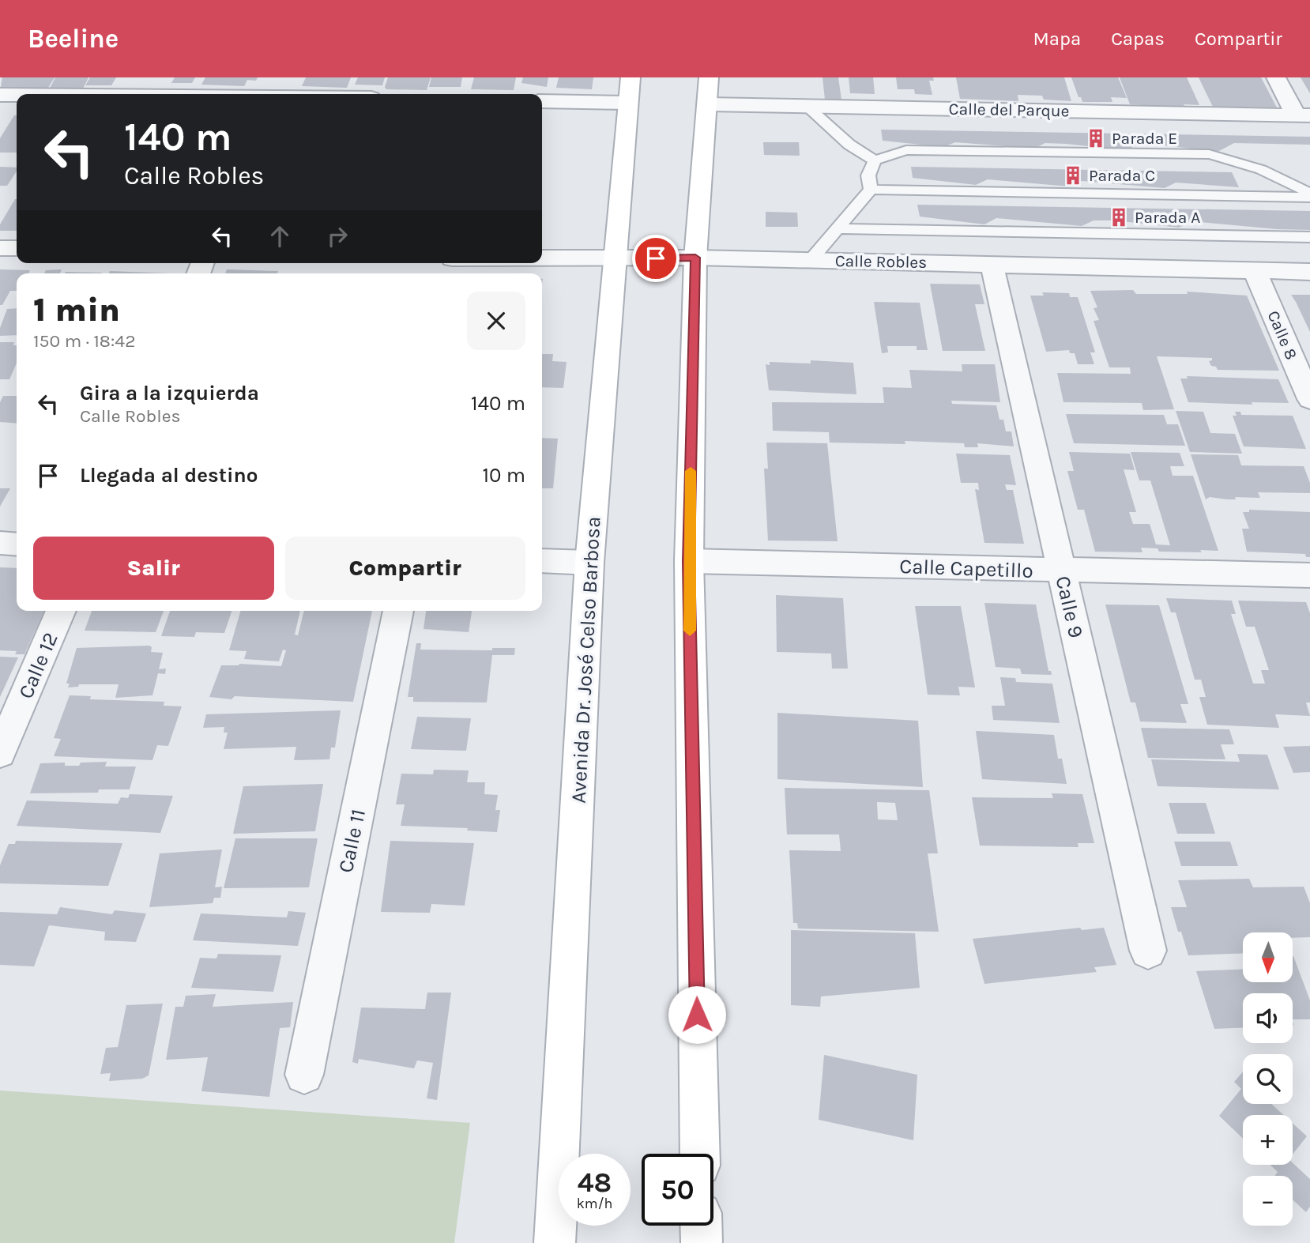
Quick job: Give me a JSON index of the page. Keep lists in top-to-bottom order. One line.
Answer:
{"streets":{"main road":["Avenida Dr. José Celso Barbosa"],"street":["Calle del Parque","Calle Robles","Calle 8","Calle Capetillo","Calle 9","Calle 12","Calle 11"]},"crossings":[["Calle Robles","Calle 8"],["Calle Robles","Calle 9"],["Calle Robles","Avenida Dr. José Celso Barbosa"],["Calle Capetillo","Calle 9"]],"places":{"building":["Parada E","Parada C","Parada A"]},"north":"bottom","page":{"header":"Beeline","nav":["Mapa","Capas","Compartir"],"turn":["140 m","Calle Robles"],"heading":["1 min","150 m · 18:42"],"list":[{"name":"Gira a la izquierda","note":"Calle Robles","value":"140 m"},{"name":"Llegada al destino","value":"10 m"}],"buttons":["Salir","Compartir"],"map_buttons":["+","−"],"speed":"48 km/h","limit":"50"}}
